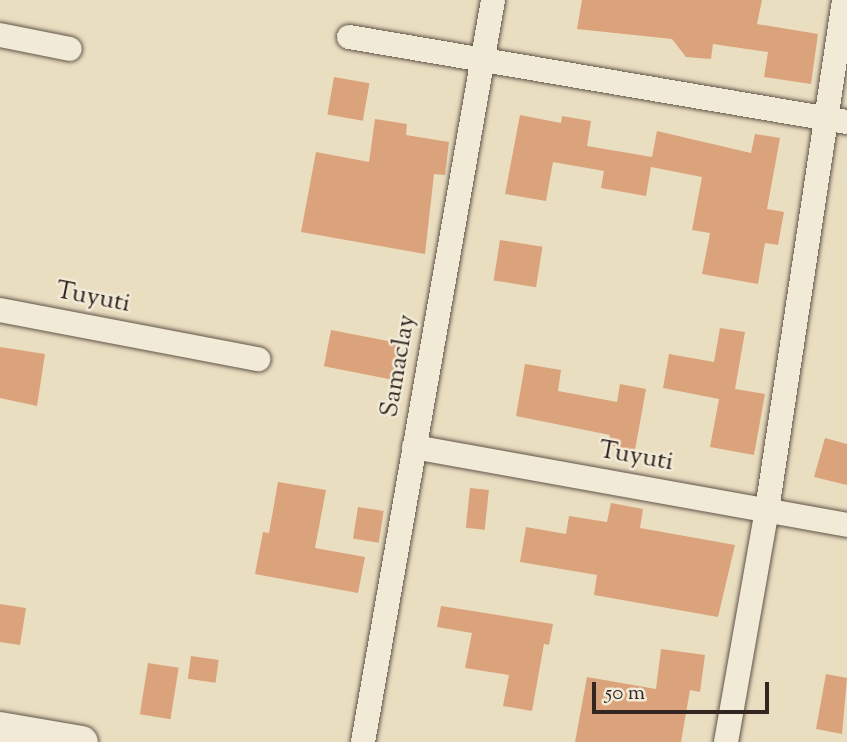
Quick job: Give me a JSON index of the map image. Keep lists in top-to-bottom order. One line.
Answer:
{"streets":{"street":["Tuyuti","Samaclay"]},"crossings":[["Tuyuti","Samaclay"]],"scale_bar":"50 m"}
